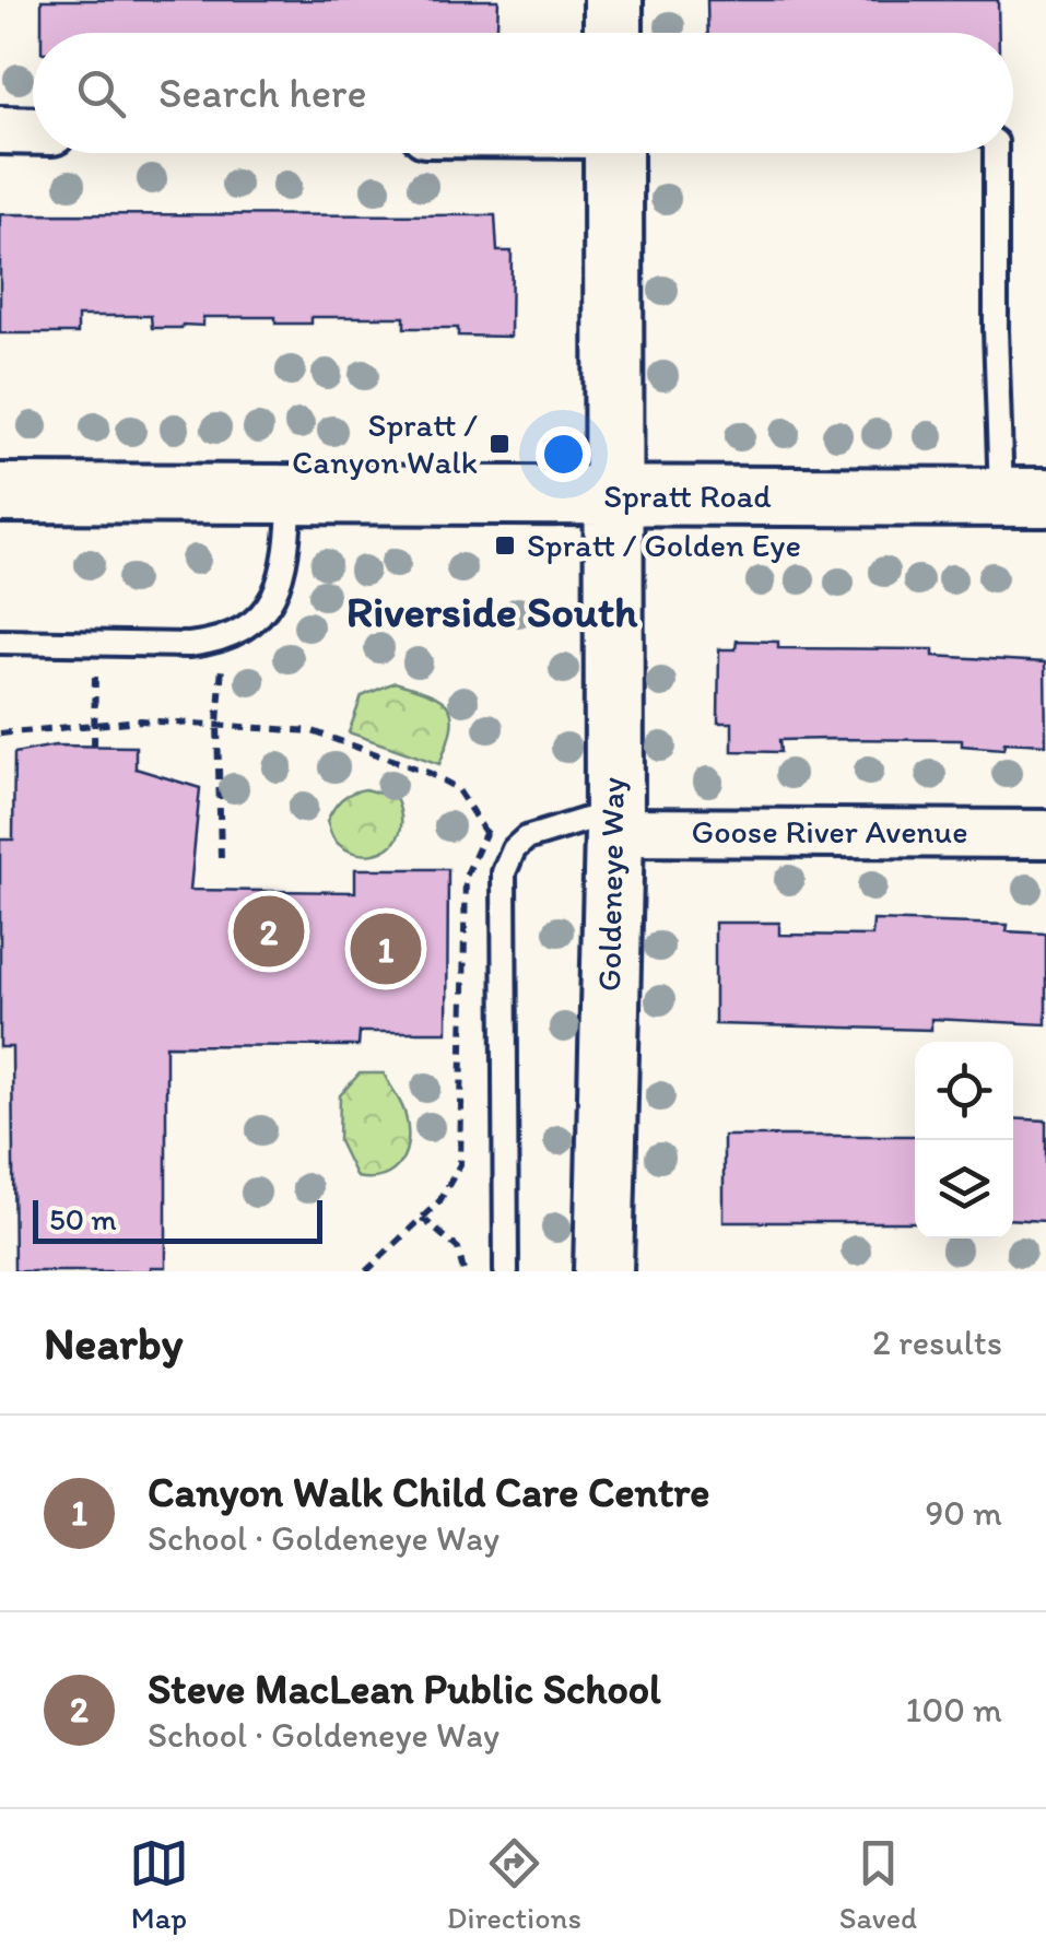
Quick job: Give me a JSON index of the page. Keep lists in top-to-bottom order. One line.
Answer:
{"streets":{"street":["Spratt Road","Goose River Avenue","Goldeneye Way"]},"crossings":[["Spratt Road","Goldeneye Way"],["Goose River Avenue","Goldeneye Way"]],"districts":["Riverside South"],"places":{"transit":["Spratt / Canyon Walk","Spratt / Golden Eye"]},"scale_bar":"50 m","page":{"search":"Search here","pins":["2","1"],"scale":"50 m","heading":["Nearby","2 results"],"list":[{"mark":"1","name":"Canyon Walk Child Care Centre","note":"School · Goldeneye Way","value":"90 m"},{"mark":"2","name":"Steve MacLean Public School","note":"School · Goldeneye Way","value":"100 m"}],"nav":["Map","Directions","Saved"]}}
